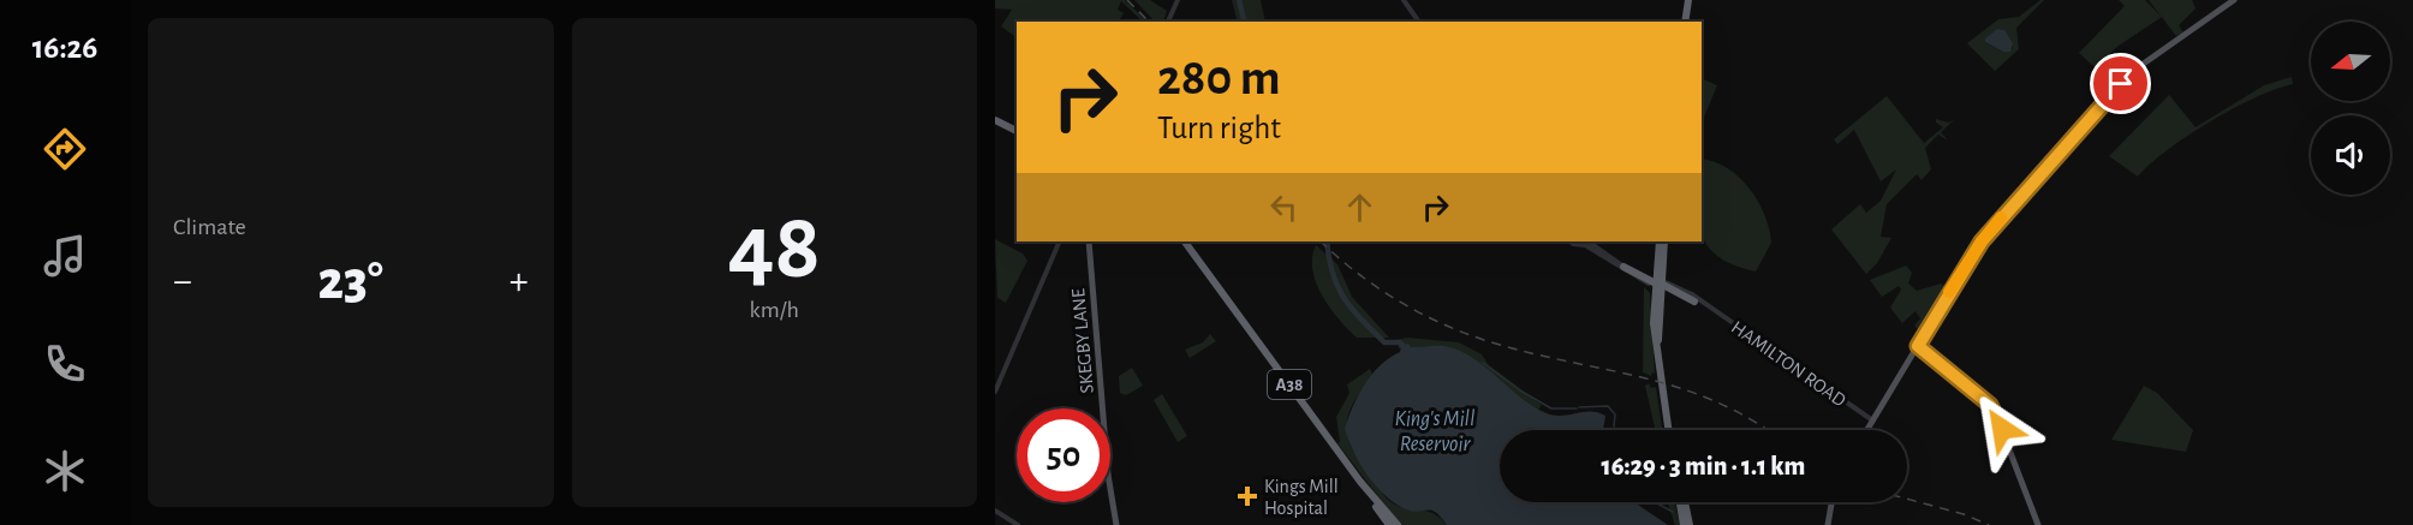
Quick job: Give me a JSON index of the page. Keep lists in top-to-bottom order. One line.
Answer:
{"streets":{"highway":["A38"],"main road":["SKEGBY LANE"],"street":["HAMILTON ROAD"]},"water":["King's Mill Reservoir"],"places":{"health":["Kings Mill Hospital"]},"north":"left","page":{"tabs":"16:26","tile":["Climate",["48","km/h"]],"turn":["280 m","Turn right"],"heat":["−","23°","+"],"limit":"50","trip":"16:29 · 3 min · 1.1 km"}}
